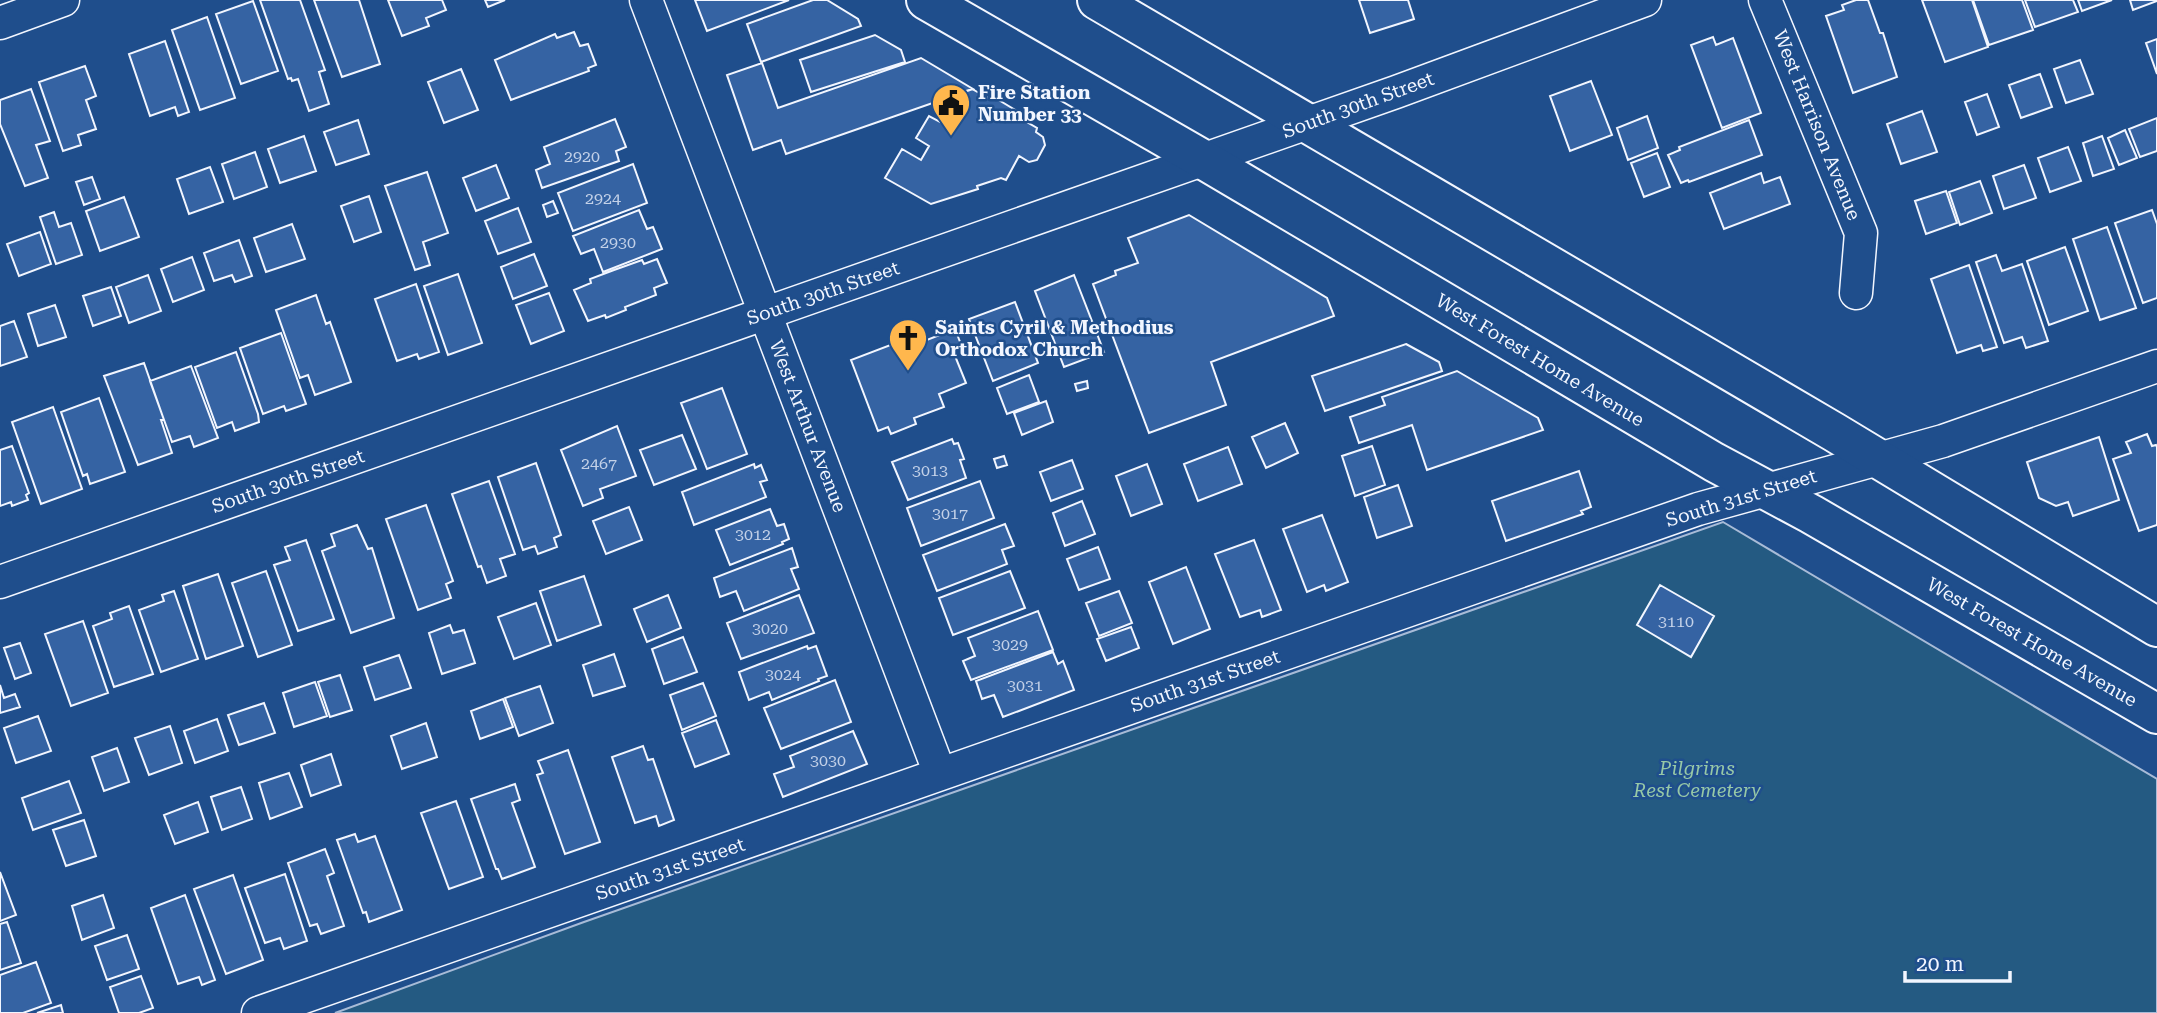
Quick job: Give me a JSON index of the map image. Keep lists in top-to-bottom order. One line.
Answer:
{"streets":{"main road":["West Forest Home Avenue"],"street":["South 30th Street","West Harrison Avenue","West Arthur Avenue","South 31st Street"]},"crossings":[["South 30th Street","West Forest Home Avenue"],["South 30th Street","West Arthur Avenue"],["West Forest Home Avenue","South 31st Street"],["West Arthur Avenue","South 31st Street"]],"parks":["Pilgrims Rest Cemetery"],"places":{"public building":["Fire Station Number 33"],"church":["Saints Cyril & Methodius Orthodox Church"]},"house_numbers":["2920","2924","2930","2467","3013","3017","3012","3110","3020","3029","3024","3031","3030"],"scale_bar":"20 m"}
